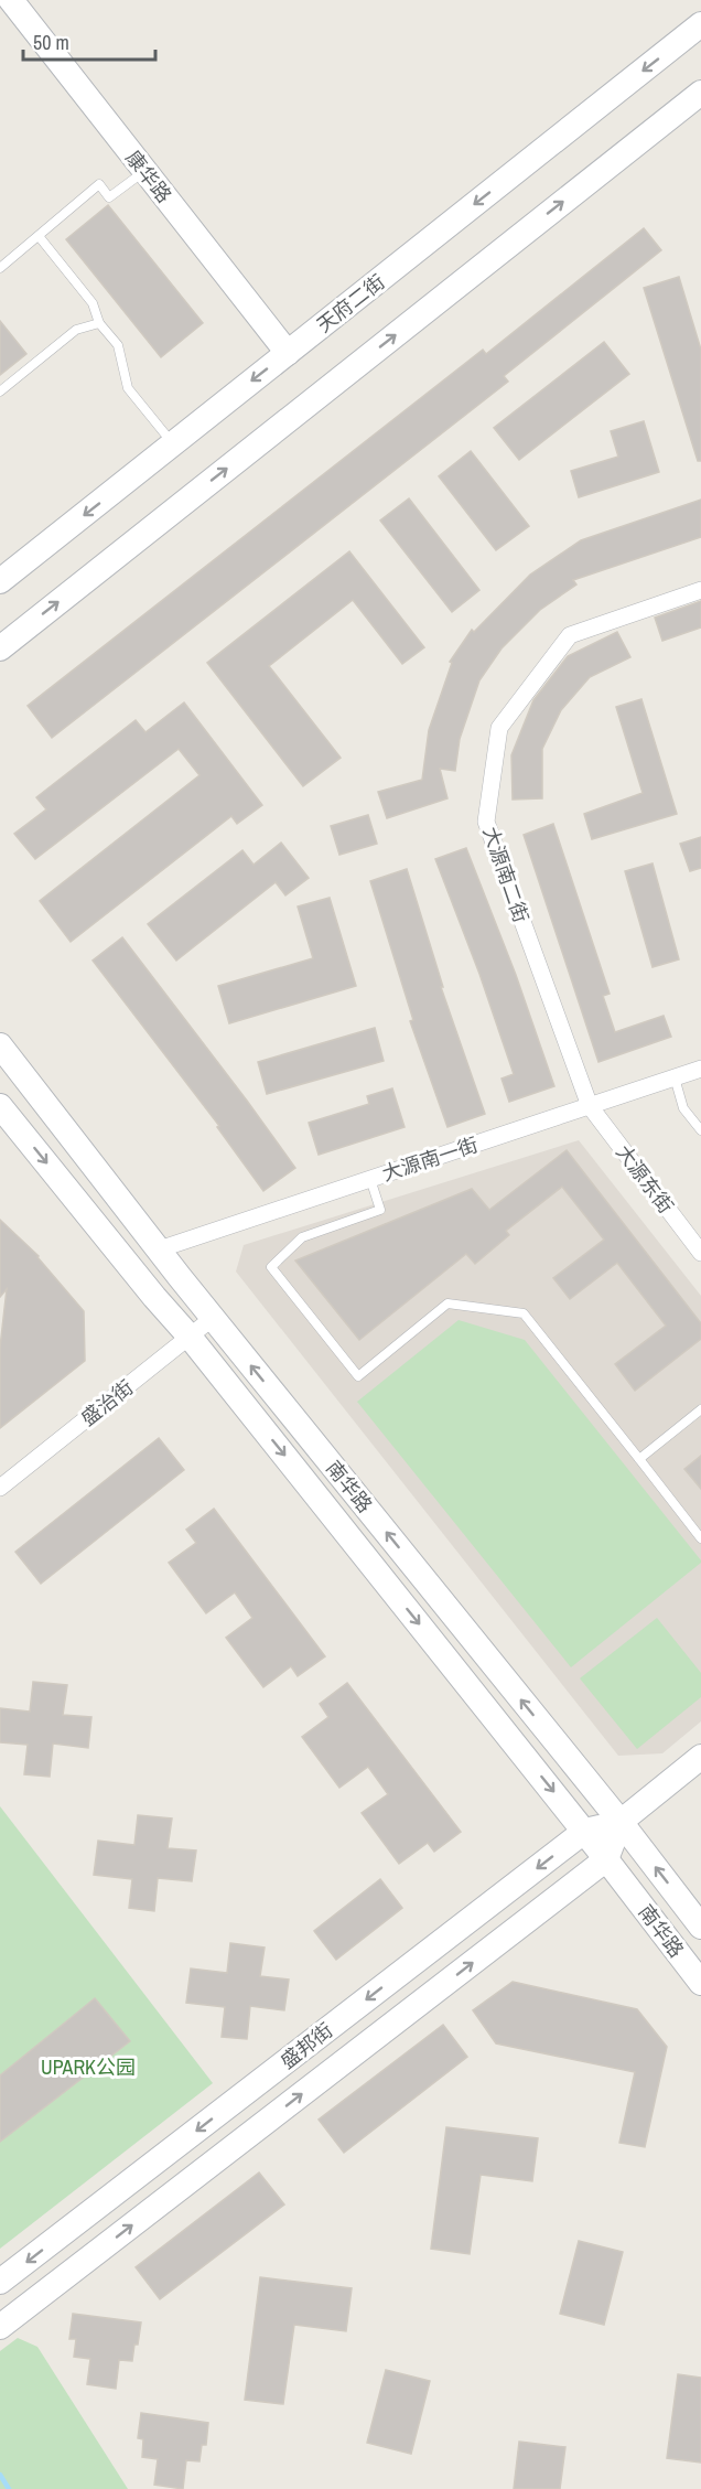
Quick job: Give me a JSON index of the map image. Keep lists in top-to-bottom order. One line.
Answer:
{"streets":{"main road":["康华路","天府二街","南华路","盛邦街"],"street":["大源南二街","大源南一街","大源东街","盛治街"]},"crossings":[["康华路","天府二街"],["大源南二街","大源南一街"],["大源南二街","大源东街"],["大源南一街","大源东街"],["大源南一街","南华路"],["盛治街","南华路"],["南华路","盛邦街"]],"parks":["UPARK公园"],"scale_bar":"50 m"}
